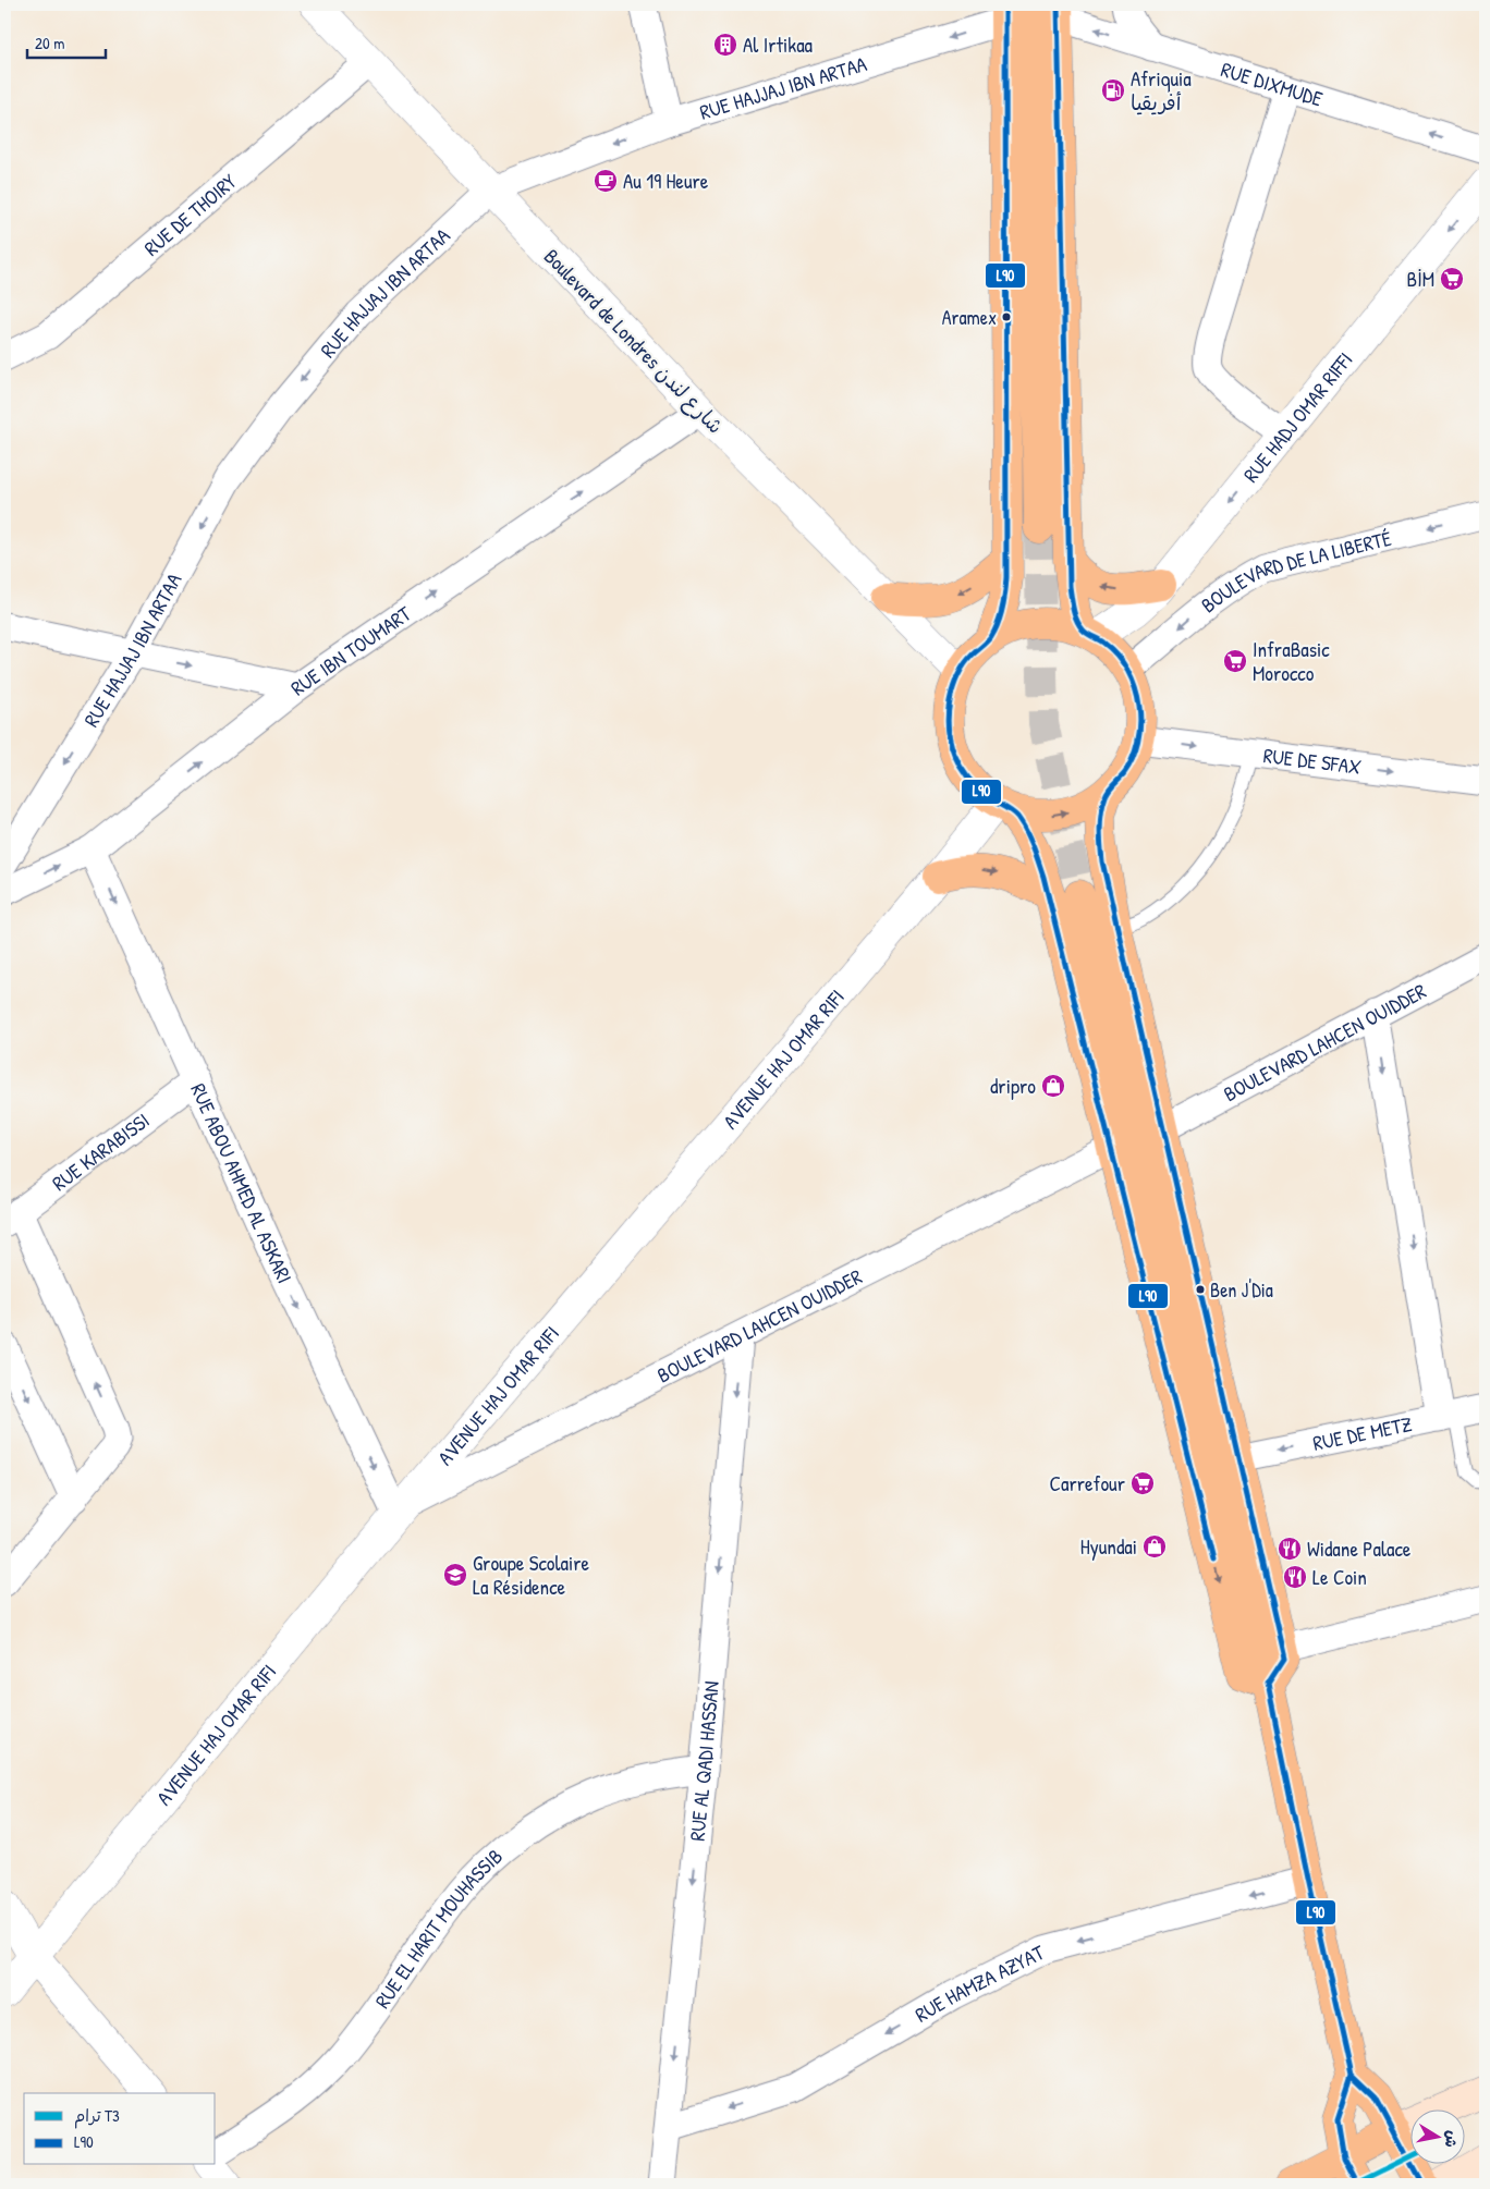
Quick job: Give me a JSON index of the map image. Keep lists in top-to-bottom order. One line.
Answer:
{"streets":{"street":["RUE DIXMUDE","RUE HAJJAJ IBN ARTAA","RUE DE THOIRY","Boulevard de Londres شارع لندن","RUE HADJ OMAR RIFFI","BOULEVARD DE LA LIBERTÉ","RUE IBN TOUMART","RUE DE SFAX","BOULEVARD LAHCEN OUIDDER","AVENUE HAJ OMAR RIFI","RUE KARABISSI","RUE ABOU AHMED AL ASKARI","RUE DE METZ","RUE AL QADI HASSAN","RUE EL HARIT MOUHASSIB","RUE HAMZA AZYAT"]},"crossings":[["RUE HAJJAJ IBN ARTAA","Boulevard de Londres شارع لندن"],["RUE DE THOIRY","Boulevard de Londres شارع لندن"],["Boulevard de Londres شارع لندن","RUE HADJ OMAR RIFFI"],["Boulevard de Londres شارع لندن","BOULEVARD DE LA LIBERTÉ"],["Boulevard de Londres شارع لندن","RUE IBN TOUMART"],["Boulevard de Londres شارع لندن","RUE DE SFAX"],["Boulevard de Londres شارع لندن","AVENUE HAJ OMAR RIFI"],["RUE HADJ OMAR RIFFI","BOULEVARD DE LA LIBERTÉ"],["RUE HADJ OMAR RIFFI","RUE DE SFAX"],["RUE HADJ OMAR RIFFI","AVENUE HAJ OMAR RIFI"],["BOULEVARD DE LA LIBERTÉ","RUE DE SFAX"],["BOULEVARD DE LA LIBERTÉ","AVENUE HAJ OMAR RIFI"],["RUE IBN TOUMART","RUE ABOU AHMED AL ASKARI"],["RUE DE SFAX","AVENUE HAJ OMAR RIFI"],["BOULEVARD LAHCEN OUIDDER","AVENUE HAJ OMAR RIFI"],["BOULEVARD LAHCEN OUIDDER","RUE ABOU AHMED AL ASKARI"],["BOULEVARD LAHCEN OUIDDER","RUE AL QADI HASSAN"],["AVENUE HAJ OMAR RIFI","RUE ABOU AHMED AL ASKARI"],["RUE KARABISSI","RUE ABOU AHMED AL ASKARI"],["RUE AL QADI HASSAN","RUE EL HARIT MOUHASSIB"],["RUE AL QADI HASSAN","RUE HAMZA AZYAT"]],"one_way":["RUE DIXMUDE","RUE HAJJAJ IBN ARTAA","RUE HADJ OMAR RIFFI","BOULEVARD DE LA LIBERTÉ","RUE IBN TOUMART","RUE DE SFAX","RUE ABOU AHMED AL ASKARI","RUE AL QADI HASSAN","RUE HAMZA AZYAT"],"places":{"building":["Al Irtikaa"],"fuel station":["Afriquia أفريقيا"],"cafe":["Au 19 Heure"],"supermarket":["BİM","InfraBasic Morocco","Carrefour"],"other":["Aramex","Ben J'Dia"],"shop":["dripro","Hyundai"],"restaurant":["Widane Palace","Le Coin"],"school or university":["Groupe Scolaire La Résidence"]},"lines":["transit line L90","tram line T3"],"legend":["ترام T3","L90"],"scale_bar":"20 m","north":"right"}
